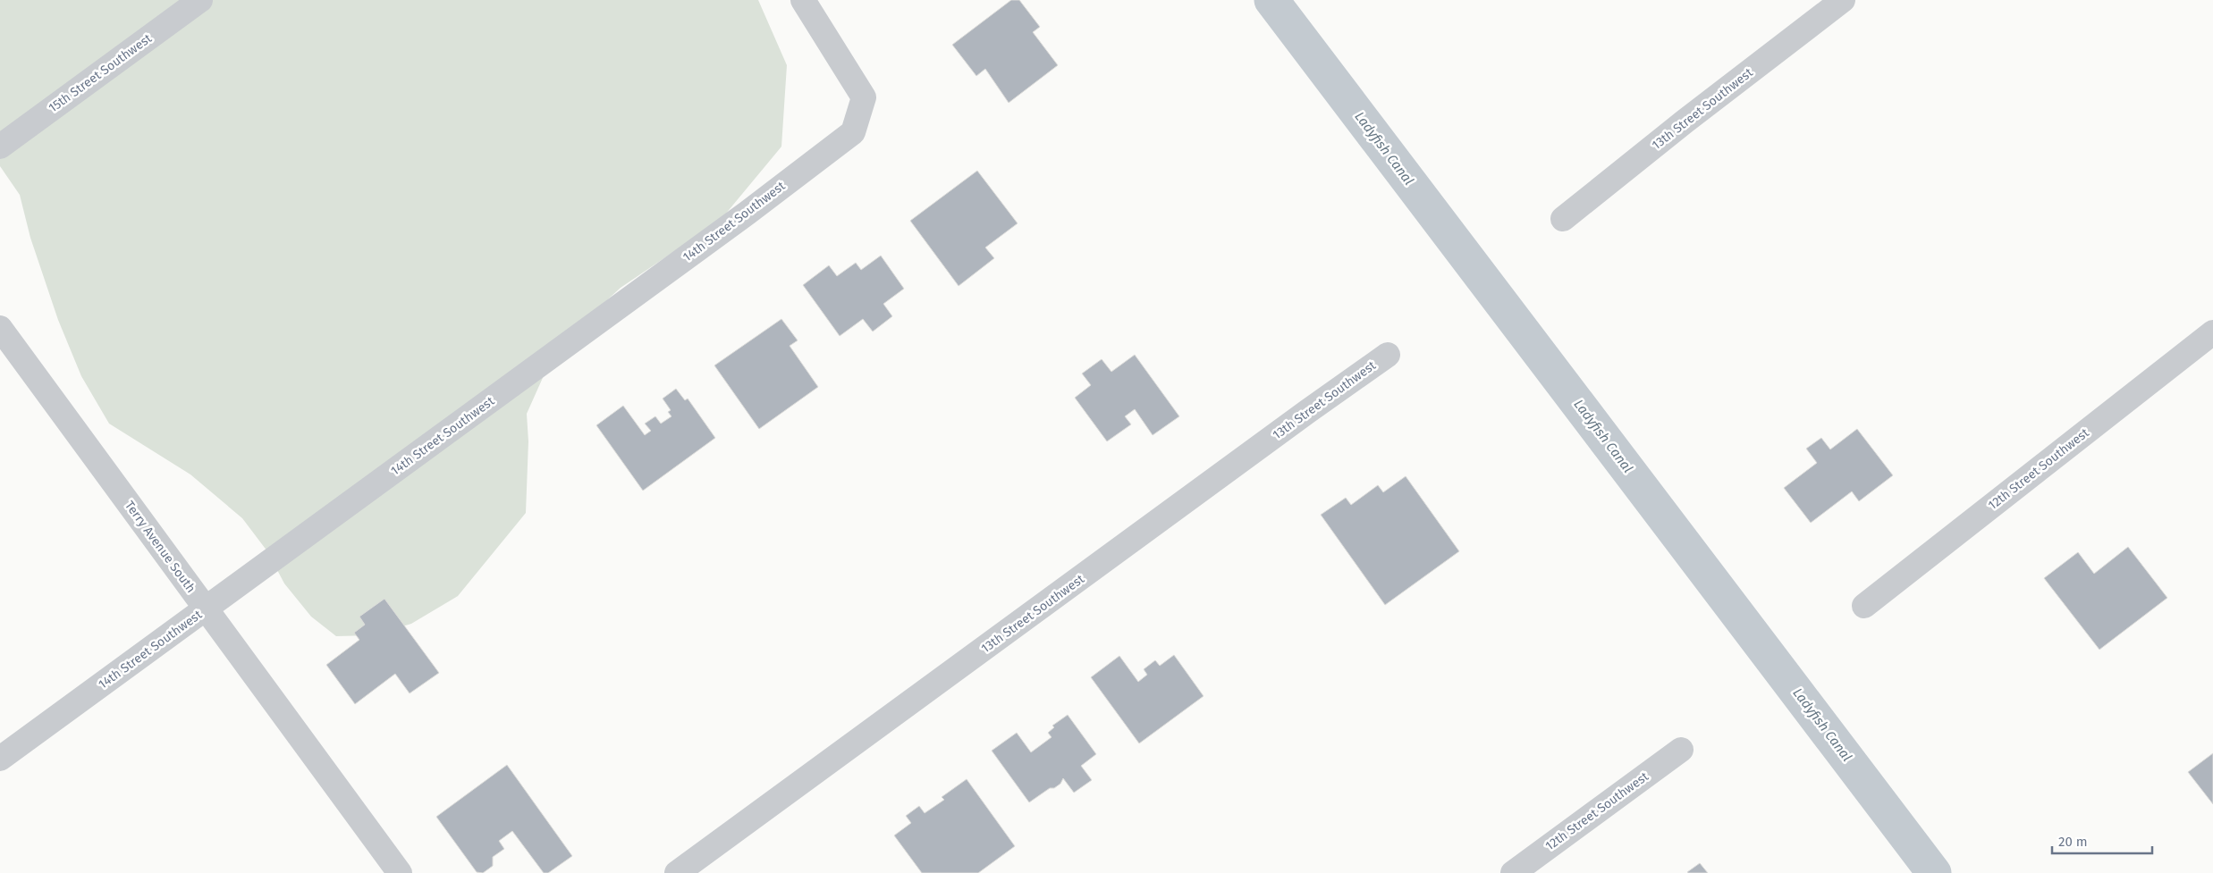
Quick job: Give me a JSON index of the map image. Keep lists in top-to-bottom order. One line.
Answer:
{"streets":{"street":["15th Street Southwest","13th Street Southwest","14th Street Southwest","12th Street Southwest","Terry Avenue South"]},"crossings":[["14th Street Southwest","Terry Avenue South"]],"water":["Ladyfish Canal"],"scale_bar":"20 m"}
